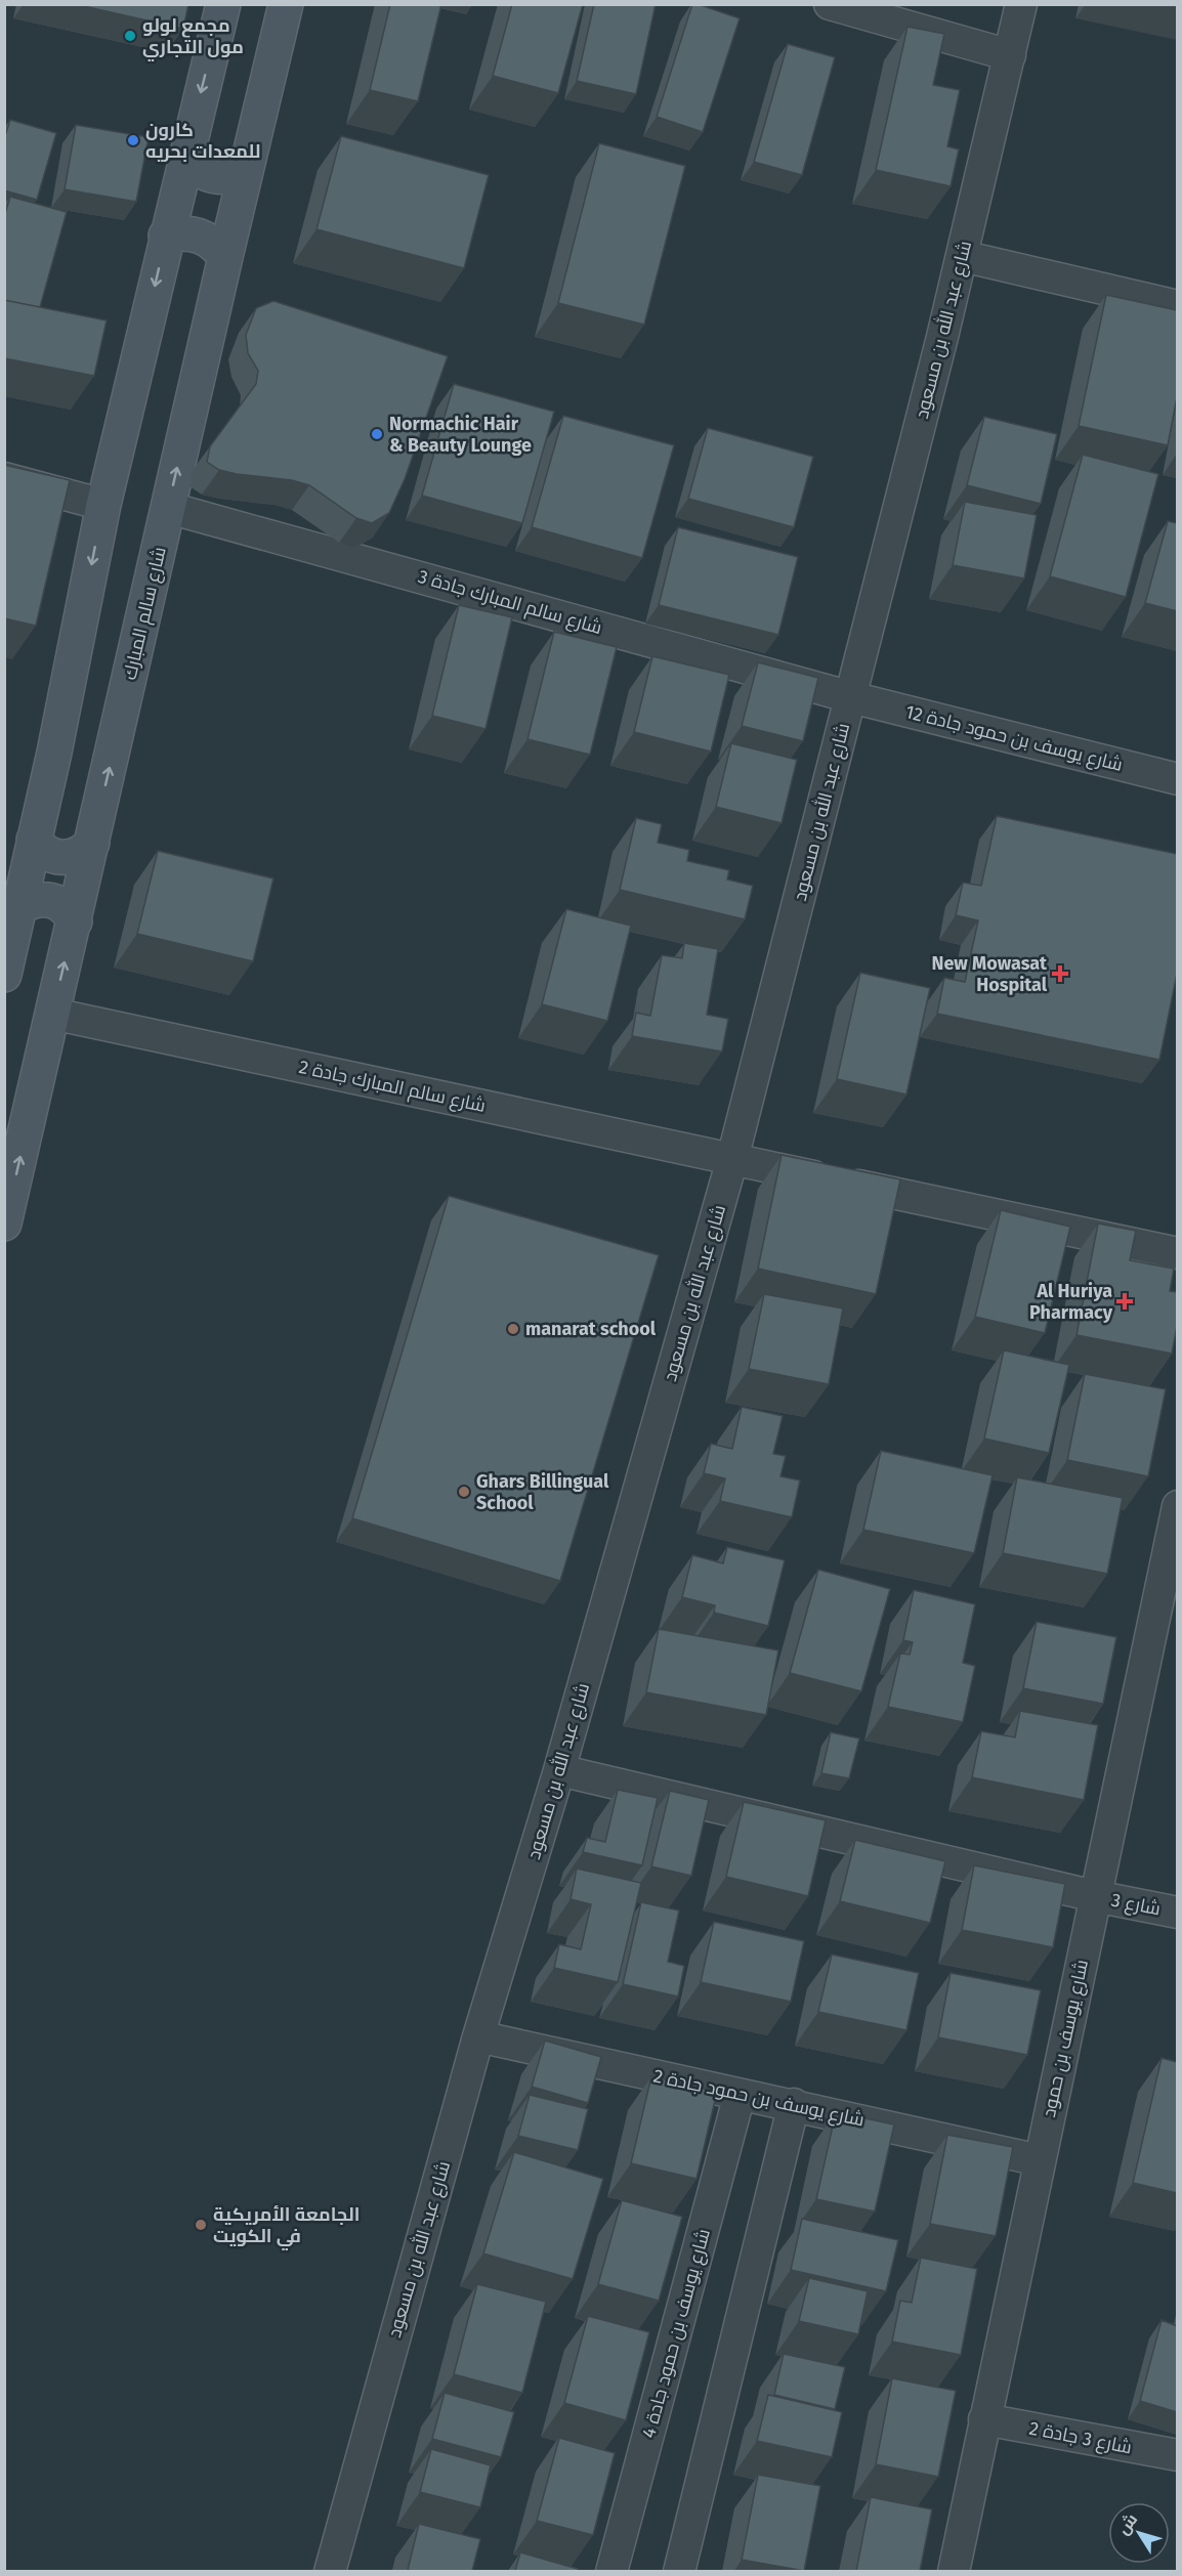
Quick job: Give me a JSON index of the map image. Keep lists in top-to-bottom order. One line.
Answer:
{"streets":{"main road":["شارع سالم المبارك"],"street":["شارع عبد الله بن مسعود","شارع سالم المبارك جادة 3","شارع يوسف بن حمود جادة 12","شارع سالم المبارك جادة 2","شارع 3","شارع يوسف بن حمود","شارع يوسف بن حمود جادة 2","شارع يوسف بن حمود جادة 4","شارع 3 جادة 2"]},"crossings":[["شارع عبد الله بن مسعود","شارع سالم المبارك جادة 3"],["شارع عبد الله بن مسعود","شارع يوسف بن حمود جادة 12"],["شارع عبد الله بن مسعود","شارع سالم المبارك جادة 2"],["شارع عبد الله بن مسعود","شارع 3"],["شارع عبد الله بن مسعود","شارع يوسف بن حمود جادة 2"],["شارع سالم المبارك جادة 3","شارع سالم المبارك"],["شارع سالم المبارك جادة 3","شارع يوسف بن حمود جادة 12"],["شارع سالم المبارك","شارع سالم المبارك جادة 2"],["شارع 3","شارع يوسف بن حمود"],["شارع يوسف بن حمود","شارع يوسف بن حمود جادة 2"],["شارع يوسف بن حمود","شارع 3 جادة 2"],["شارع يوسف بن حمود جادة 2","شارع يوسف بن حمود جادة 4"]],"places":{"other":["مجمع لولو مول التجاري","کارون للمعدات بحریه","Normachic Hair & Beauty Lounge","manarat school","Ghars Billingual School","الجامعة الأمريكية في الكويت"],"health":["New Mowasat Hospital","Al Huriya Pharmacy"]},"north":"top left"}
